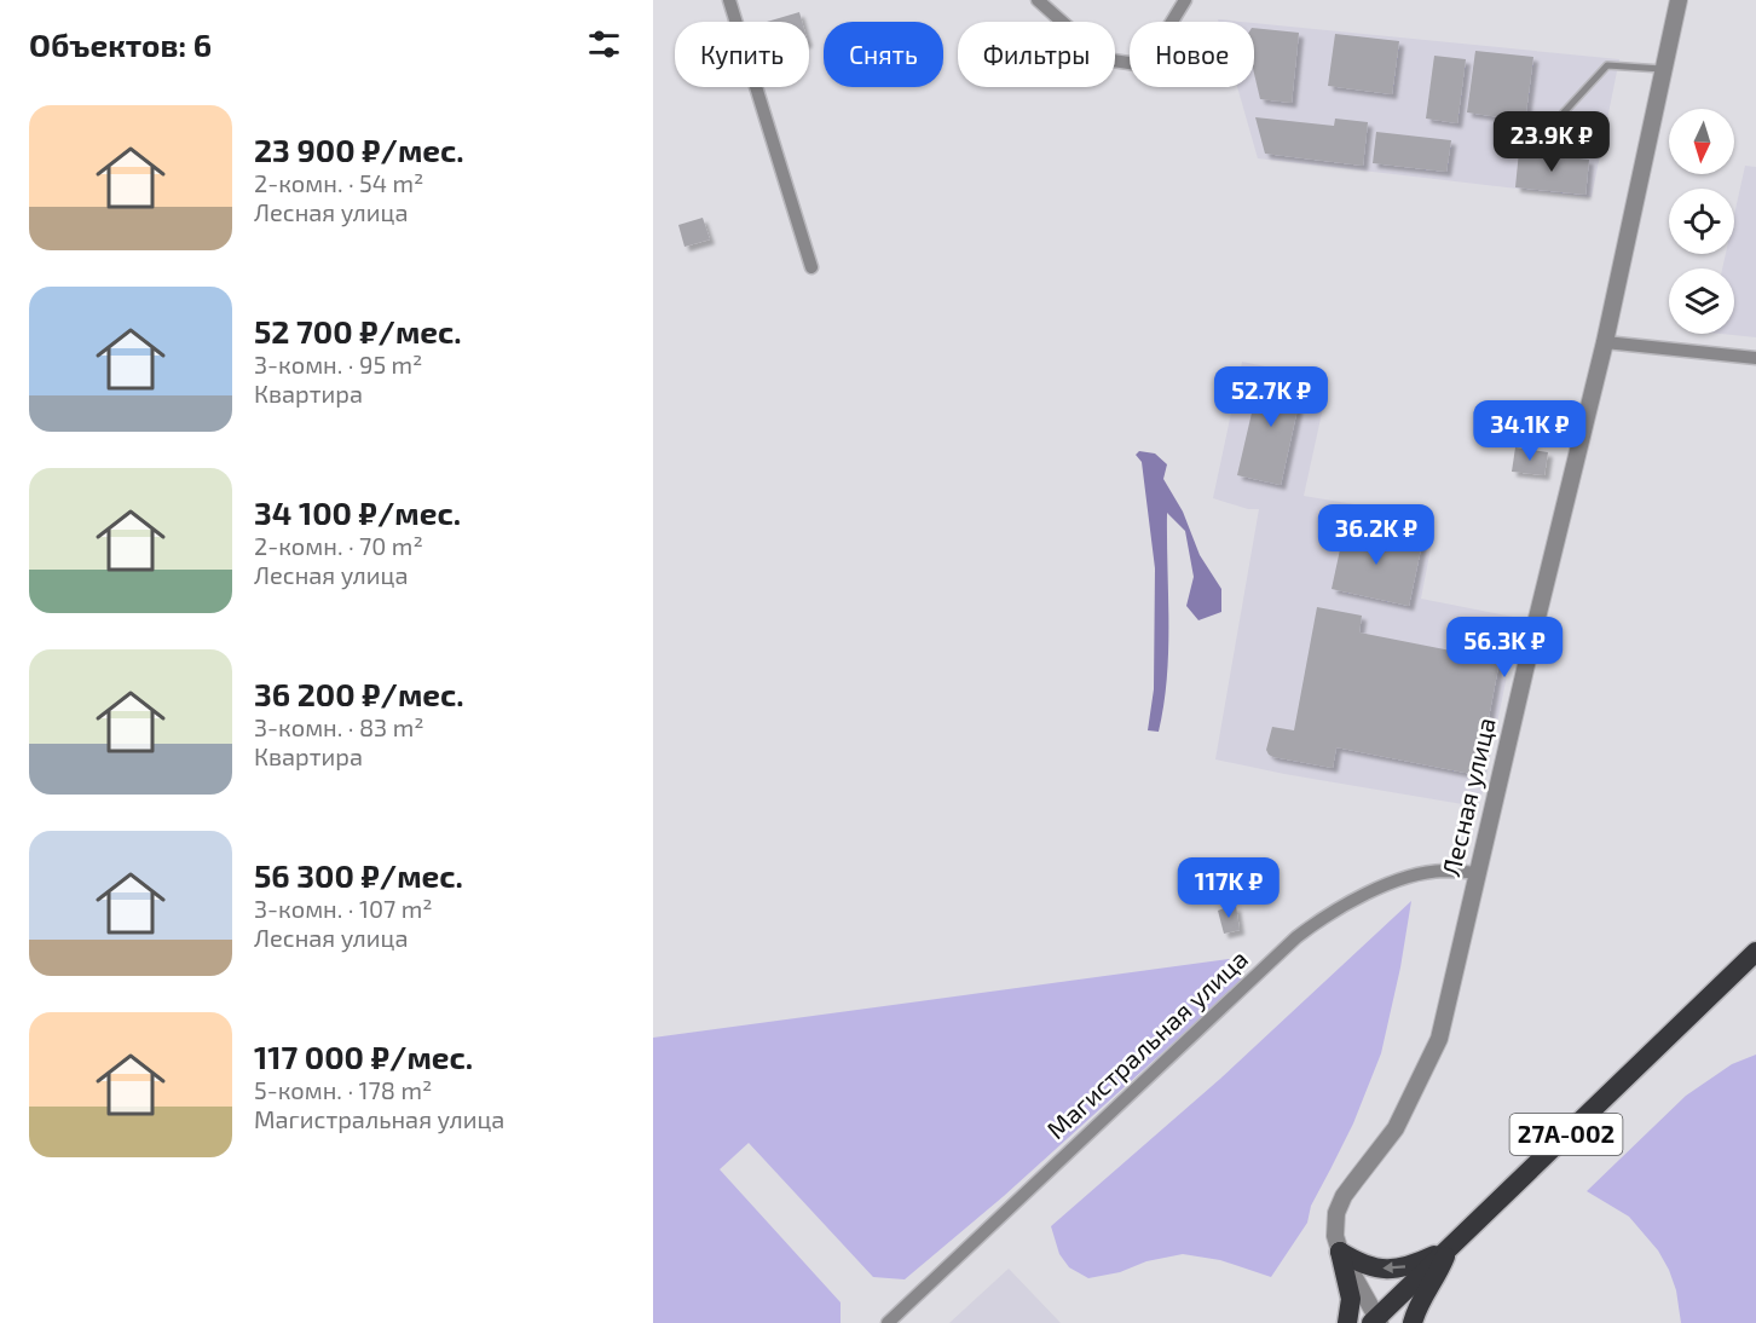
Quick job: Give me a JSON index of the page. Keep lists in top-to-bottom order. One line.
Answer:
{"streets":{"highway":["27А-002"],"street":["Лесная улица","Магистральная улица"]},"crossings":[["Лесная улица","Магистральная улица"],["Лесная улица","27А-002"]],"north":"bottom","page":{"heading":"Объектов: 6","chip":["Купить","Снять","Фильтры","Новое"],"list":[{"name":"23 900 ₽/мес.","note":"2-комн. · 54 m² · Лесная улица"},{"name":"52 700 ₽/мес.","note":"3-комн. · 95 m² · Квартира"},{"name":"34 100 ₽/мес.","note":"2-комн. · 70 m² · Лесная улица"},{"name":"36 200 ₽/мес.","note":"3-комн. · 83 m² · Квартира"},{"name":"56 300 ₽/мес.","note":"3-комн. · 107 m² · Лесная улица"},{"name":"117 000 ₽/мес.","note":"5-комн. · 178 m² · Магистральная улица"}],"price":["23.9K ₽","52.7K ₽","34.1K ₽","36.2K ₽","56.3K ₽","117K ₽"]}}
